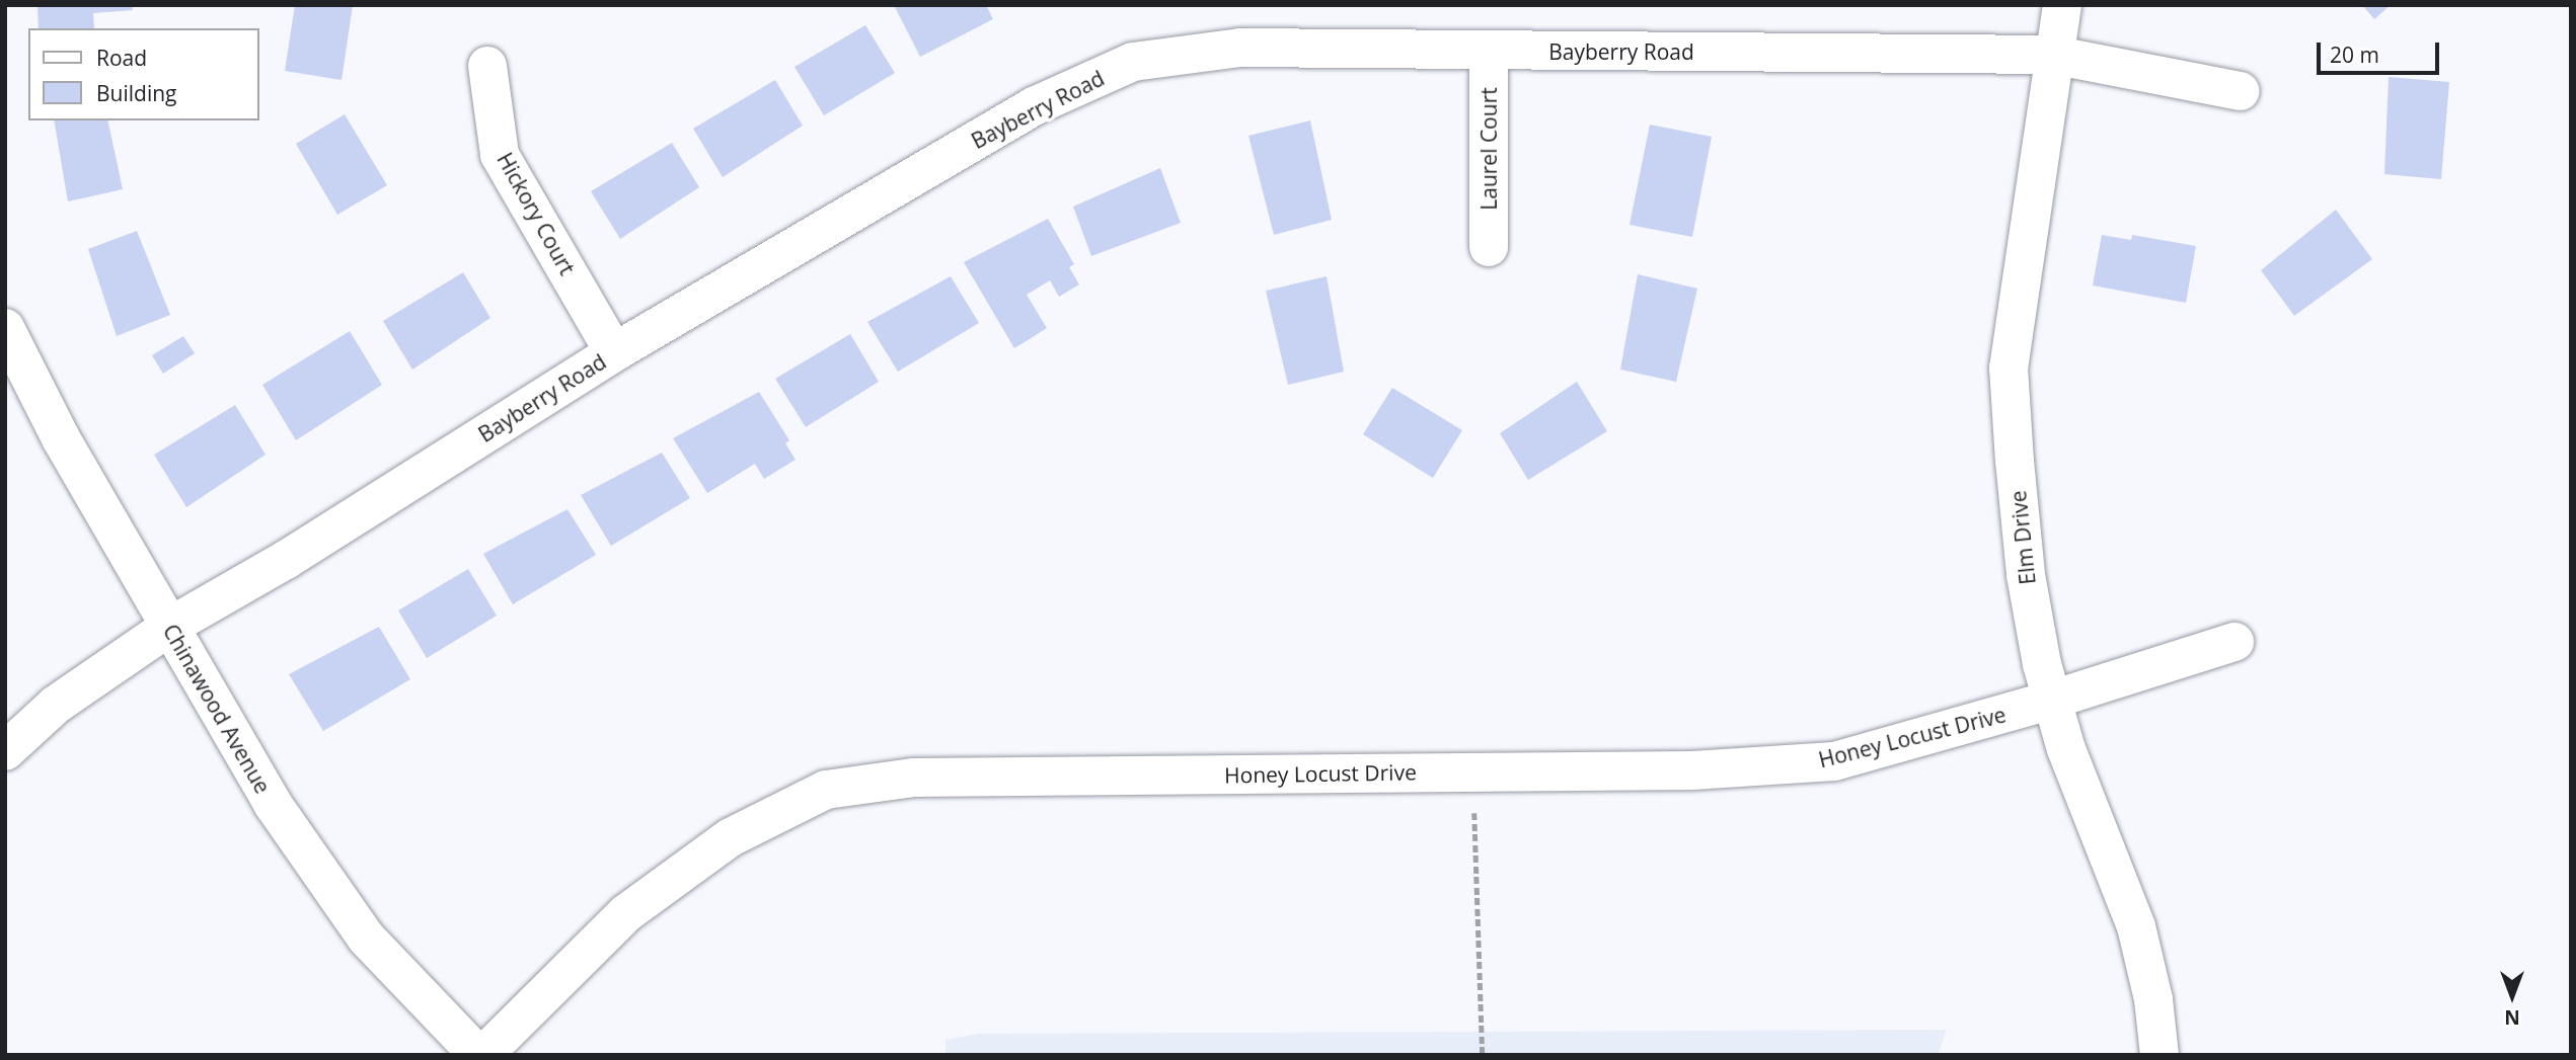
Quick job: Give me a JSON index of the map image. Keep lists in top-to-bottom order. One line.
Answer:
{"streets":{"street":["Bayberry Road","Laurel Court","Hickory Court","Elm Drive","Chinawood Avenue","Honey Locust Drive"]},"crossings":[["Bayberry Road","Laurel Court"],["Bayberry Road","Hickory Court"],["Bayberry Road","Elm Drive"],["Bayberry Road","Chinawood Avenue"],["Elm Drive","Honey Locust Drive"],["Chinawood Avenue","Honey Locust Drive"]],"legend":["Road","Building"],"scale_bar":"20 m","north":"bottom"}
